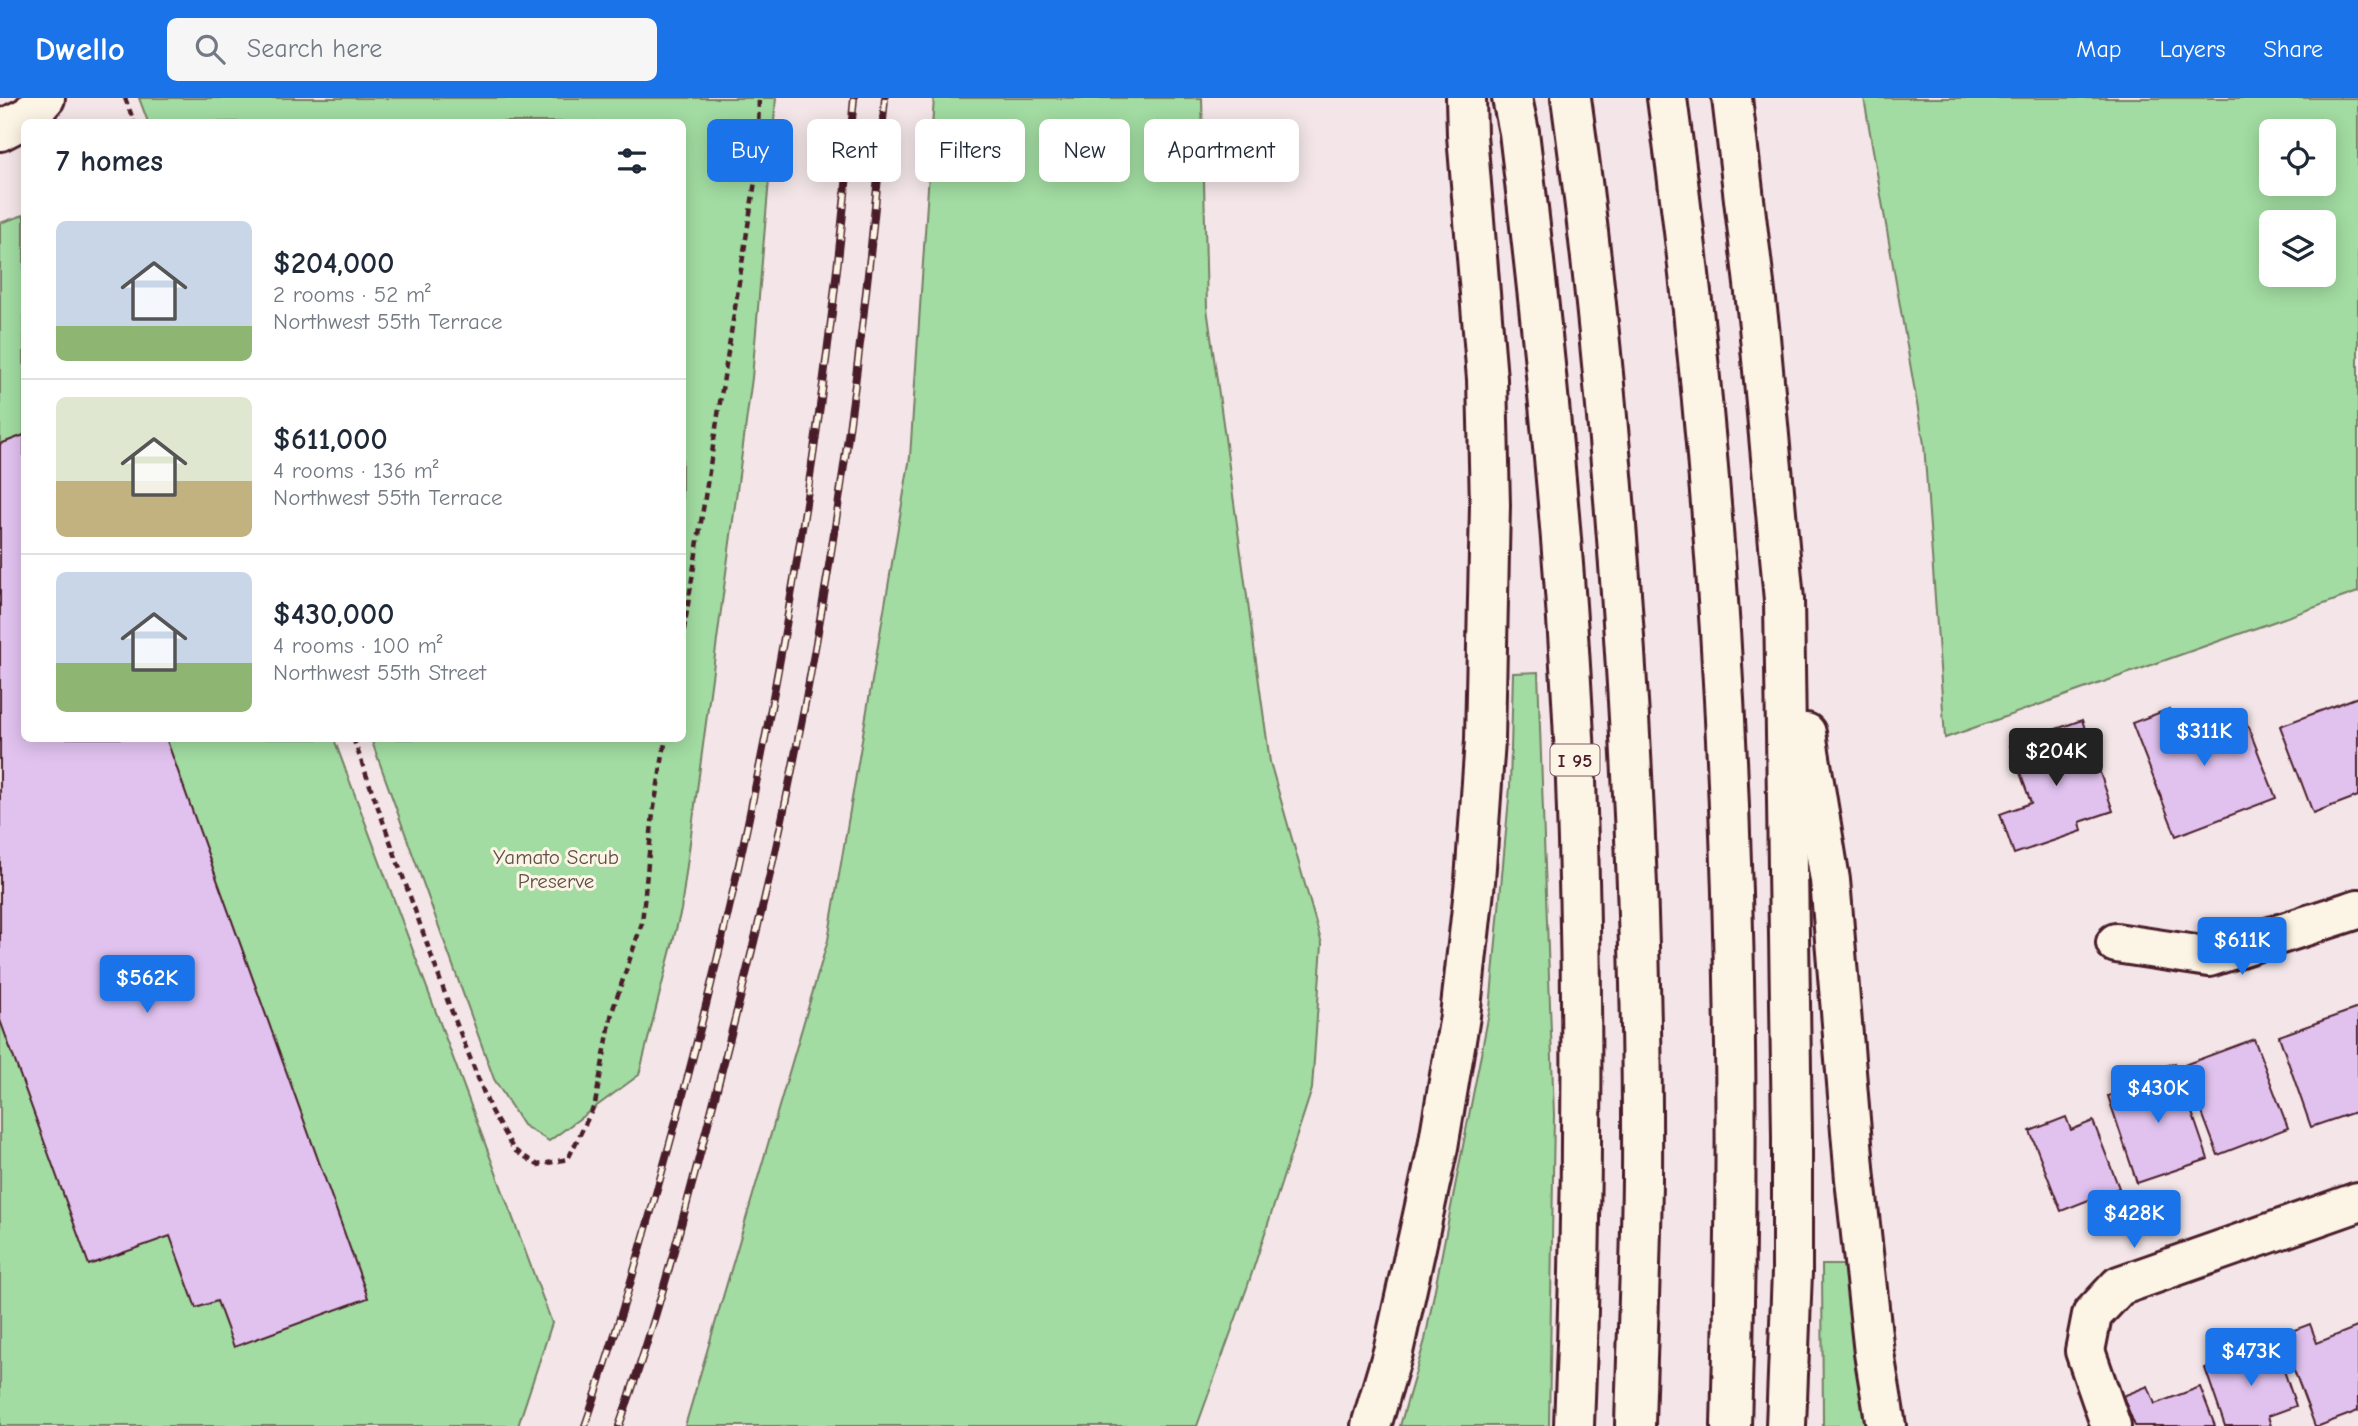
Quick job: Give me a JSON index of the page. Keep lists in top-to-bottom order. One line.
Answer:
{"streets":{"main road":["I 95"]},"parks":["Yamato Scrub Preserve"],"page":{"header":"Dwello","search":"Search here","nav":["Map","Layers","Share"],"chip":["Buy","Rent","Filters","New","Apartment"],"heading":"7 homes","list":[{"name":"$204,000","note":"2 rooms · 52 m² · Northwest 55th Terrace"},{"name":"$611,000","note":"4 rooms · 136 m² · Northwest 55th Terrace"},{"name":"$430,000","note":"4 rooms · 100 m² · Northwest 55th Street"}],"price":["$311K","$204K","$611K","$562K","$430K","$428K","$473K"]}}
